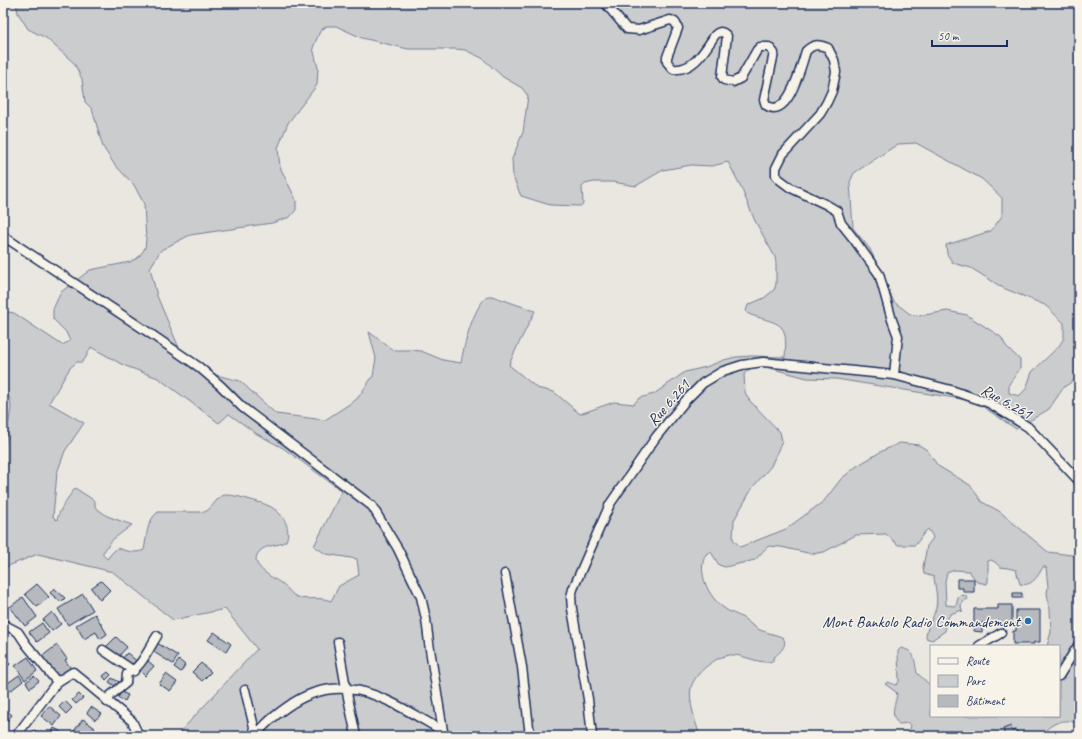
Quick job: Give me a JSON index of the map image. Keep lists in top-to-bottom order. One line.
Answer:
{"streets":{"street":["Rue 6.261"]},"places":["Mont Bankolo Radio Commandement"],"legend":["Route","Parc","Bâtiment"],"scale_bar":"50 m"}
